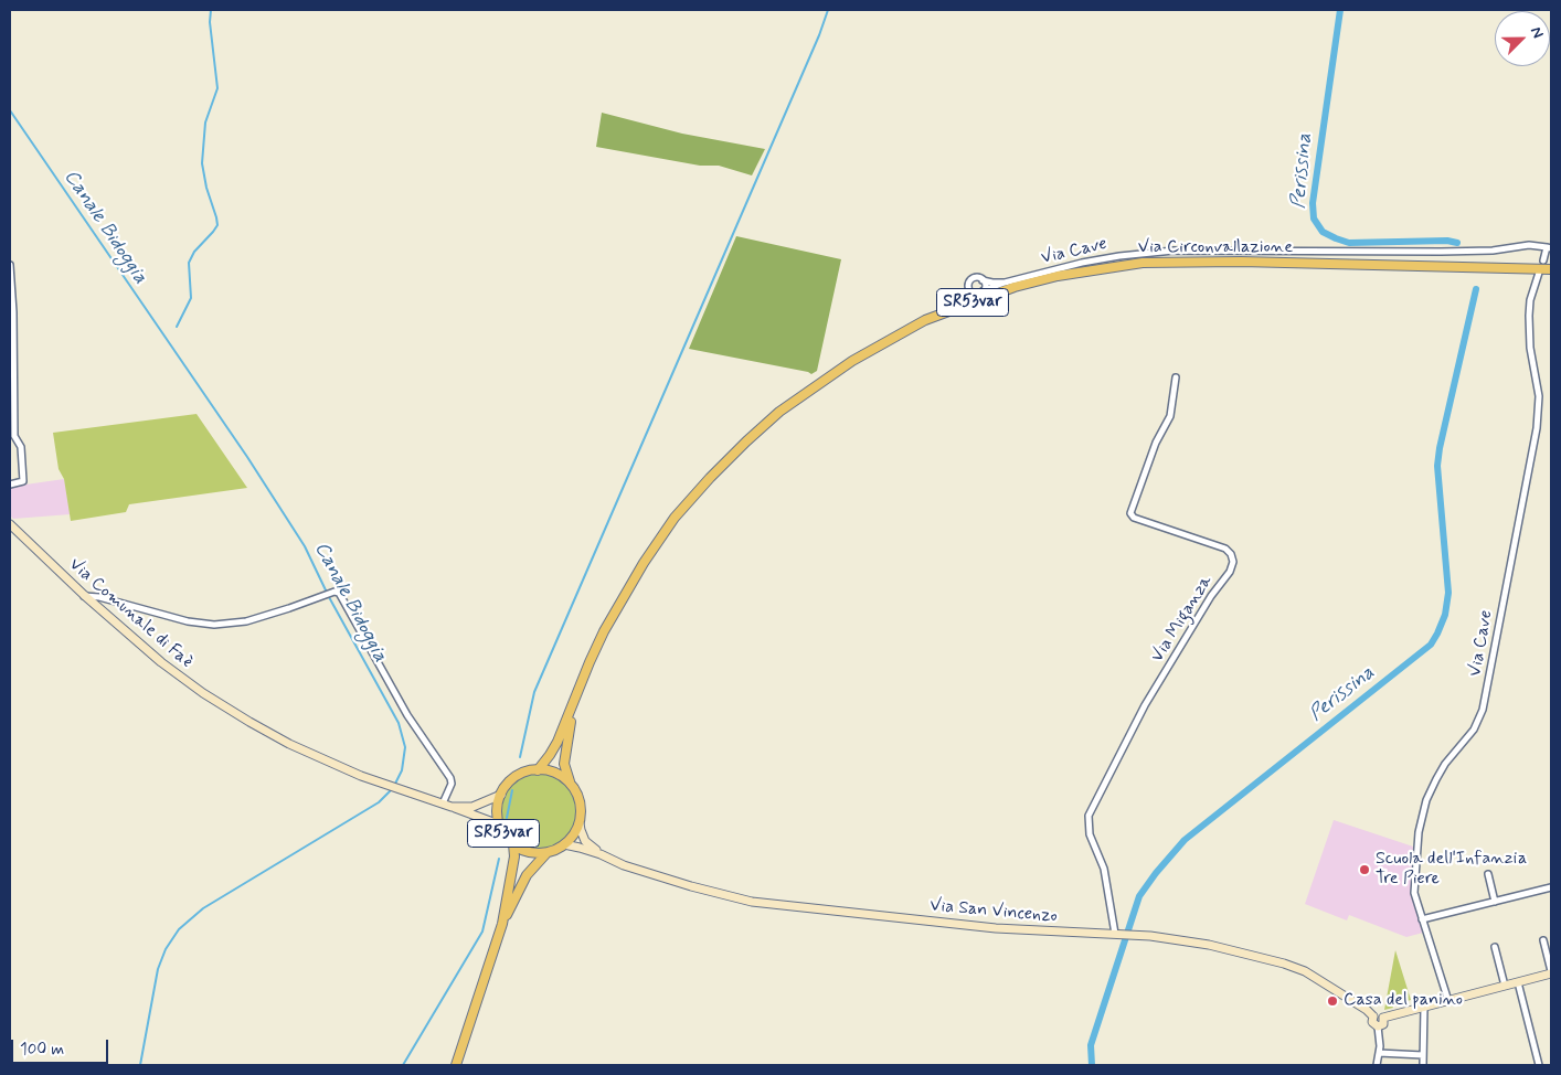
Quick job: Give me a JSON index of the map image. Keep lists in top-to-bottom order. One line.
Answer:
{"streets":{"main road":["Via Circonvallazione","SR53var"],"street":["Via Cave","Via Comunale di Faè","Via Miganza","Via San Vincenzo"]},"crossings":[["Via Circonvallazione","SR53var"],["Via Circonvallazione","Via Comunale di Faè"],["Via Circonvallazione","Via San Vincenzo"],["SR53var","Via Comunale di Faè"],["SR53var","Via San Vincenzo"],["Via Comunale di Faè","Via San Vincenzo"],["Via Miganza","Via San Vincenzo"]],"water":["Perissina","Canale Bidoggia"],"places":["Scuola dell'Infanzia Tre Piere","Casa del panino"],"scale_bar":"100 m","north":"top right"}
